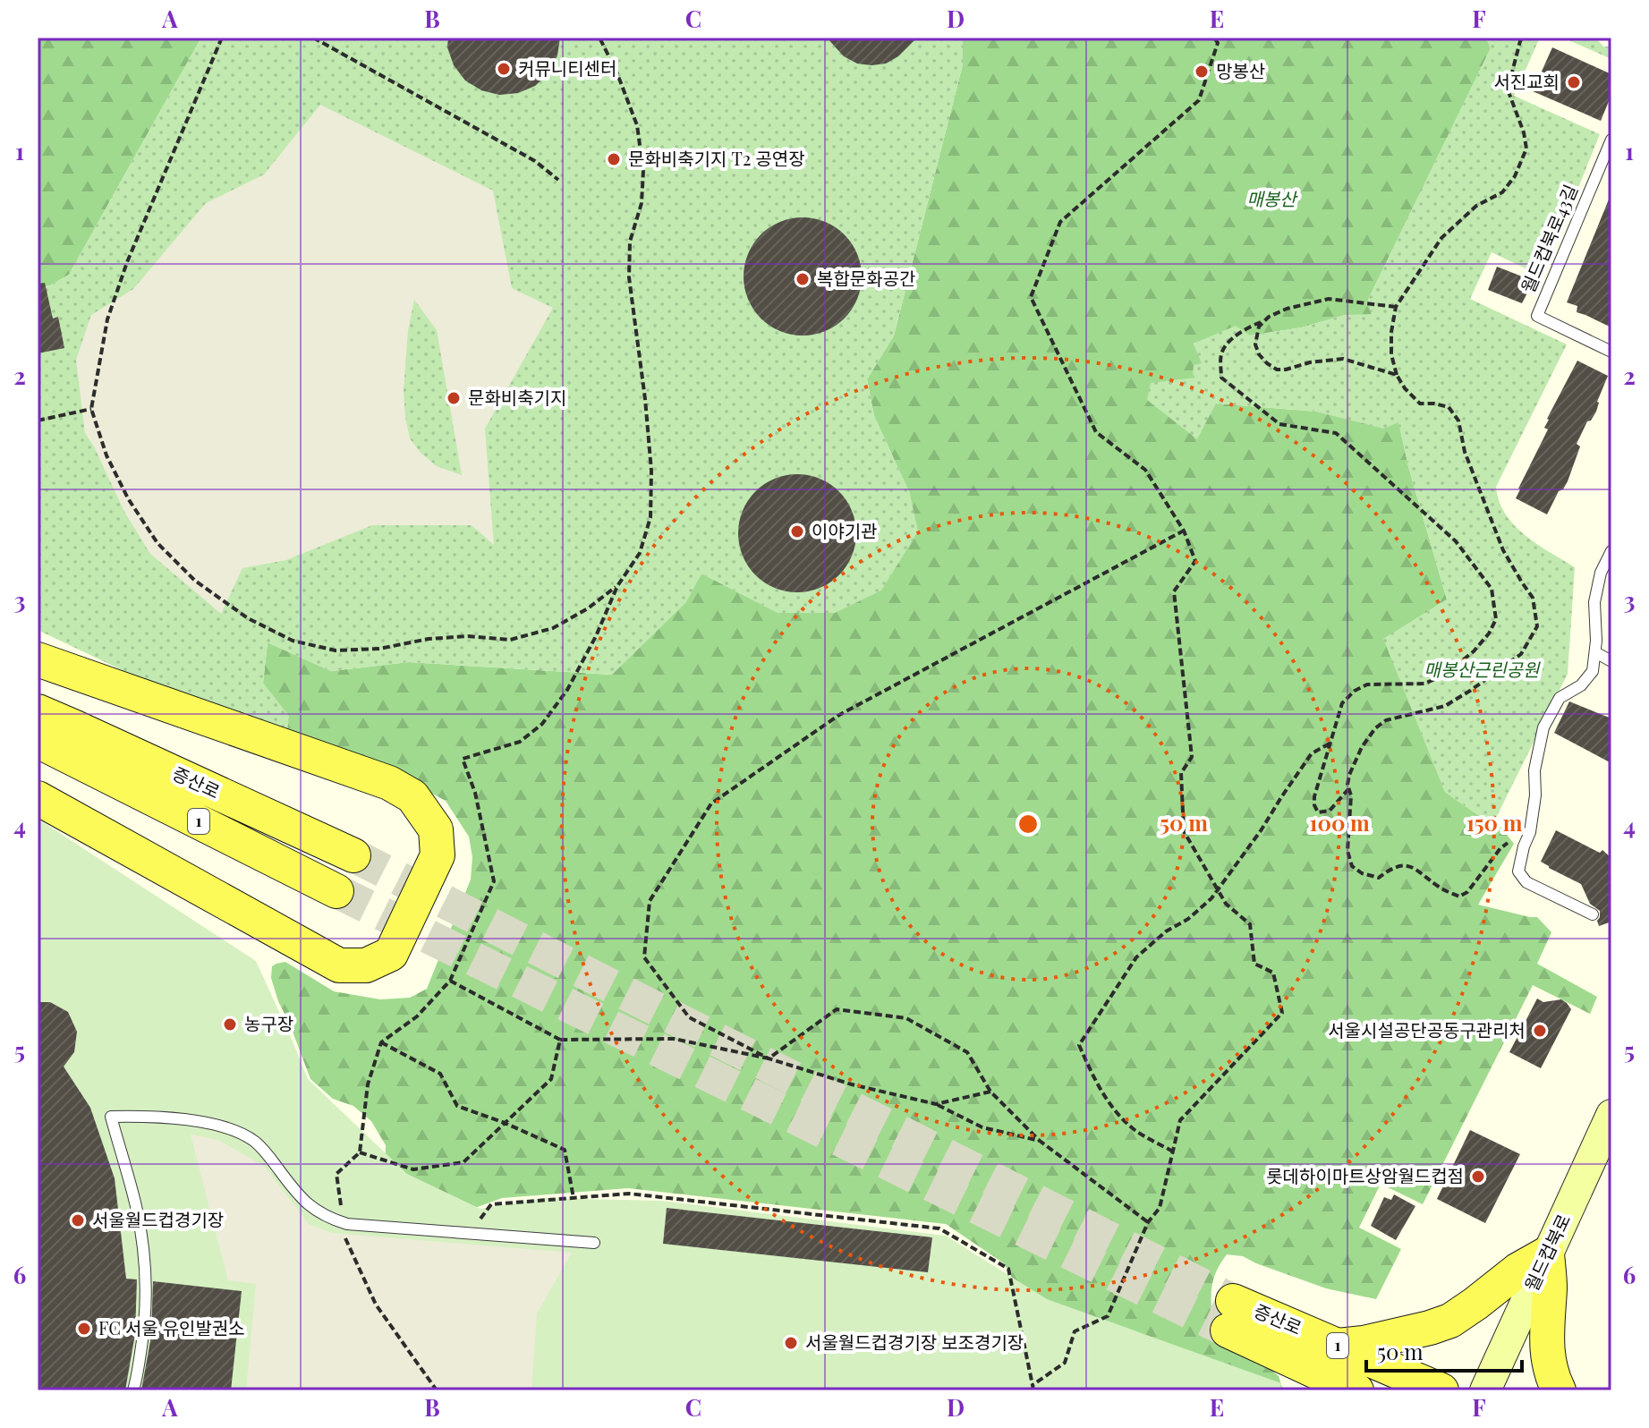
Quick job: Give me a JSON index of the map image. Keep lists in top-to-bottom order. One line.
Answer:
{"streets":{"main road":["증산로","1","월드컵북로"],"lane":["월드컵북로43길"]},"crossings":[["증산로","1"]],"parks":["매봉산","매봉산근린공원"],"places":["커뮤니티센터","망봉산","서진교회","문화비축기지 T2 공연장","복합문화공간","문화비축기지","이야기관","농구장","서울시설공단공동구관리처","롯데하이마트상암월드컵점","서울월드컵경기장","FC 서울 유인발권소","서울월드컵경기장 보조경기장"],"scale_bar":"50 m","grid":{"columns":["A","B","C","D","E","F"],"rows":["1","2","3","4","5","6"]},"rings":["50 m","100 m","150 m"]}
